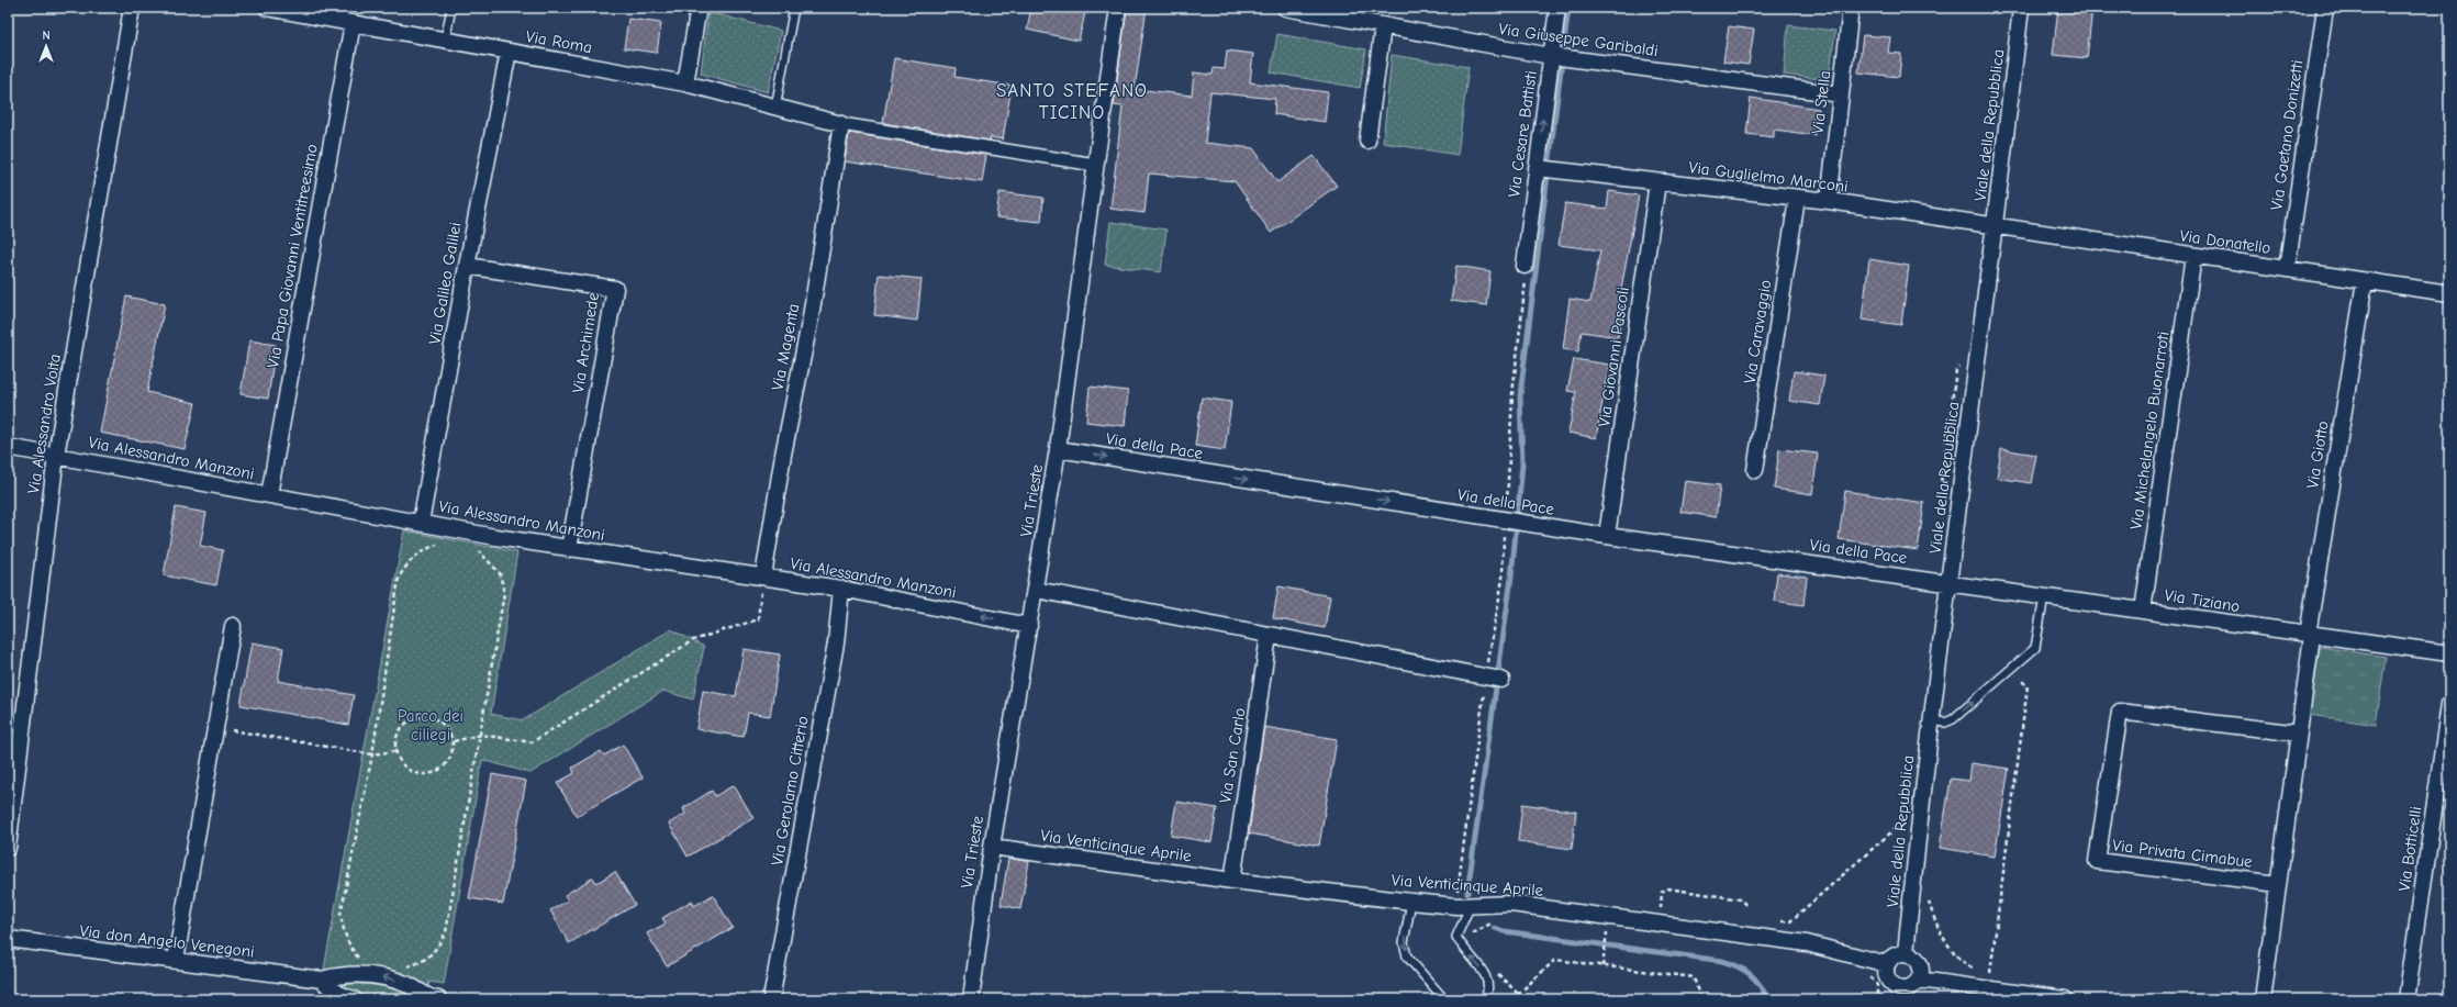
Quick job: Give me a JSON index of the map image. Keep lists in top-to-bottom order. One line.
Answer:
{"streets":{"street":["Via Giuseppe Garibaldi","Via Roma","Via Stella","Viale della Repubblica","Via Cesare Battisti","Via Gaetano Donizetti","Via Guglielmo Marconi","Via Donatello","Via Papa Giovanni Ventitreesimo","Via Galileo Galilei","Via Caravaggio","Via Archimede","Via Magenta","Via Giovanni Pascoli","Via Alessandro Volta","Via Michelangelo Buonarroti","Via della Pace","Via Giotto","Via Alessandro Manzoni","Via Trieste","Via Tiziano","Via San Carlo","Via Gerolamo Citterio","Via Venticinque Aprile","Via Botticelli","Via Privata Cimabue","Via don Angelo Venegoni"]},"crossings":[["Via Giuseppe Garibaldi","Via Stella"],["Via Giuseppe Garibaldi","Via Cesare Battisti"],["Via Roma","Via Papa Giovanni Ventitreesimo"],["Via Roma","Via Galileo Galilei"],["Via Roma","Via Magenta"],["Via Stella","Via Guglielmo Marconi"],["Viale della Repubblica","Via Guglielmo Marconi"],["Viale della Repubblica","Via Donatello"],["Viale della Repubblica","Via della Pace"],["Viale della Repubblica","Via Tiziano"],["Viale della Repubblica","Via Venticinque Aprile"],["Via Cesare Battisti","Via Guglielmo Marconi"],["Via Gaetano Donizetti","Via Donatello"],["Via Guglielmo Marconi","Via Donatello"],["Via Guglielmo Marconi","Via Caravaggio"],["Via Guglielmo Marconi","Via Giovanni Pascoli"],["Via Donatello","Via Michelangelo Buonarroti"],["Via Donatello","Via Giotto"],["Via Papa Giovanni Ventitreesimo","Via Alessandro Manzoni"],["Via Galileo Galilei","Via Archimede"],["Via Galileo Galilei","Via Alessandro Manzoni"],["Via Archimede","Via Alessandro Manzoni"],["Via Magenta","Via Alessandro Manzoni"],["Via Giovanni Pascoli","Via della Pace"],["Via Alessandro Volta","Via Alessandro Manzoni"],["Via Michelangelo Buonarroti","Via Tiziano"],["Via della Pace","Via Trieste"],["Via della Pace","Via Tiziano"],["Via Giotto","Via Tiziano"],["Via Alessandro Manzoni","Via Trieste"],["Via Alessandro Manzoni","Via Gerolamo Citterio"],["Via Trieste","Via Venticinque Aprile"],["Via San Carlo","Via Venticinque Aprile"]],"one_way":["Via Cesare Battisti","Via della Pace"],"districts":["SANTO STEFANO TICINO"],"parks":["Parco dei ciliegi"],"north":"top"}
